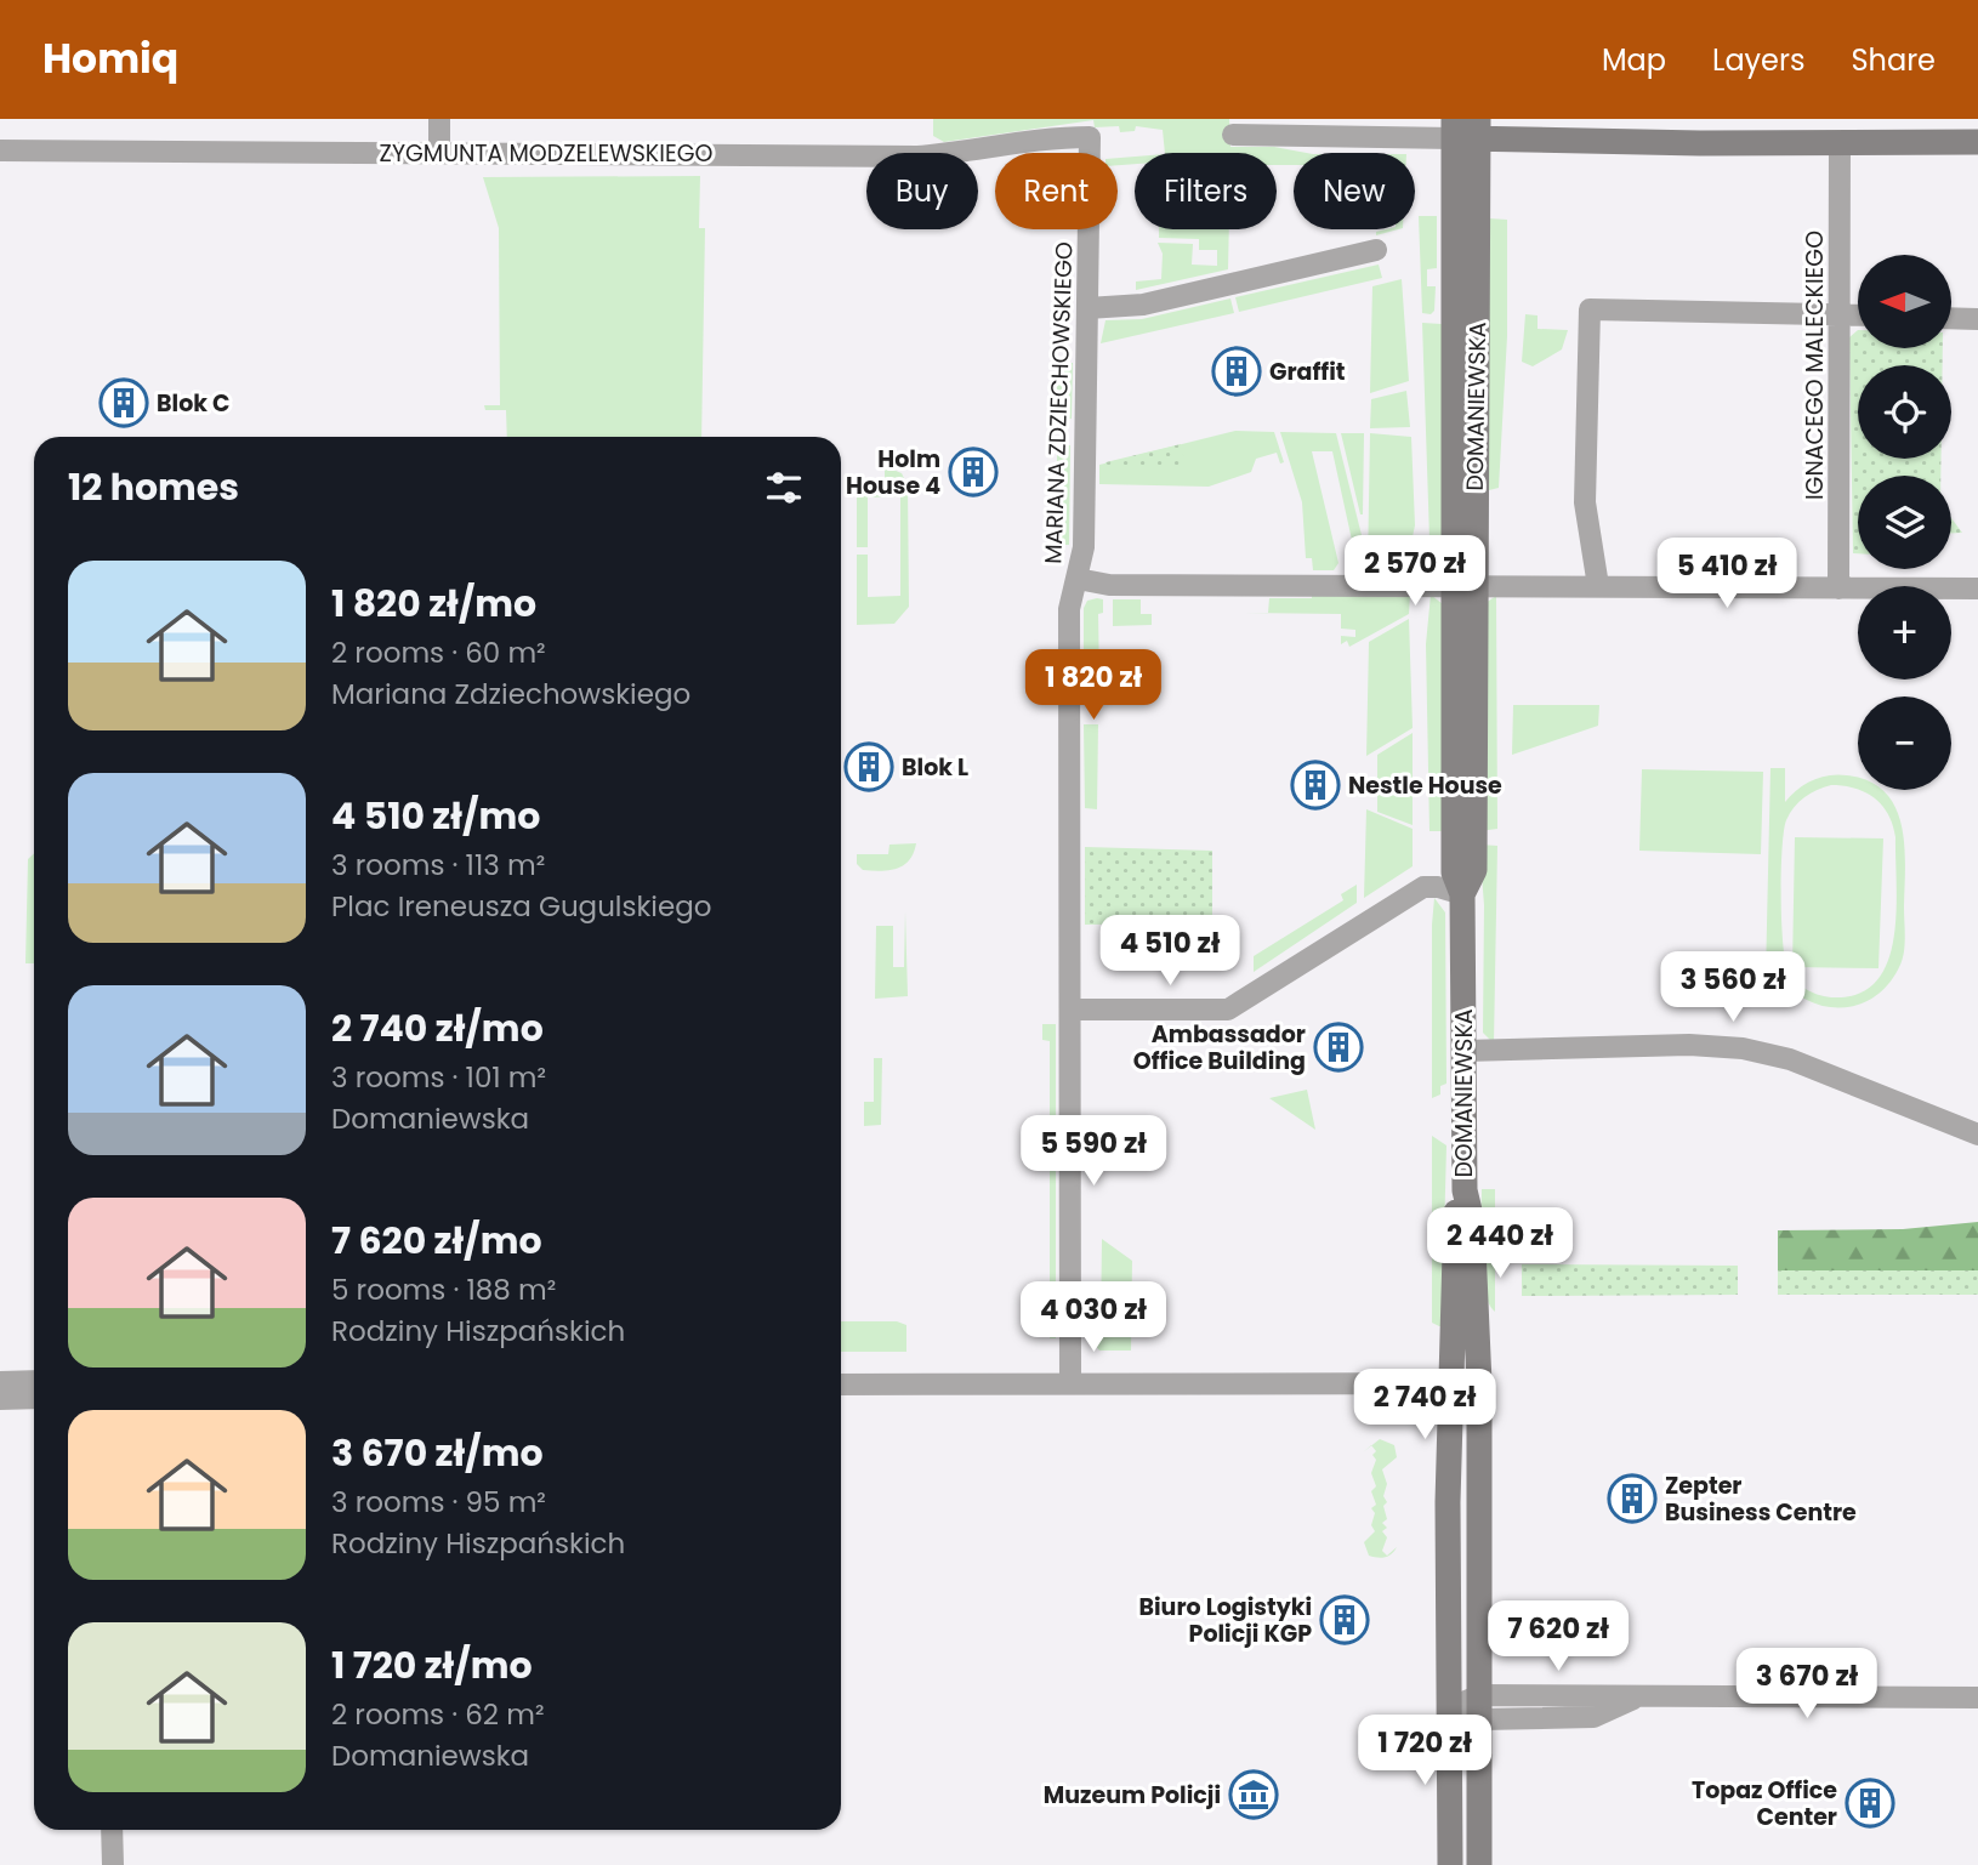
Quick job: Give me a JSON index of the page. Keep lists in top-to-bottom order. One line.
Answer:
{"streets":{"street":["ZYGMUNTA MODZELEWSKIEGO","IGNACEGO MALECKIEGO","MARIANA ZDZIECHOWSKIEGO","DOMANIEWSKA"]},"crossings":[["ZYGMUNTA MODZELEWSKIEGO","MARIANA ZDZIECHOWSKIEGO"]],"places":{"building":["Graffit","Blok C","Holm House 4","Blok L","Nestle House","Ambassador Office Building","Zepter Business Centre","Biuro Logistyki Policji KGP","Topaz Office Center"],"museum":["Muzeum Policji"]},"north":"left","page":{"header":"Homiq","nav":["Map","Layers","Share"],"chip":["Buy","Rent","Filters","New"],"map_buttons":["+","−"],"heading":"12 homes","price":["2 570 zł","5 410 zł","1 820 zł","4 510 zł","3 560 zł","5 590 zł","2 440 zł","4 030 zł","2 740 zł","7 620 zł","3 670 zł","1 720 zł"],"list":[{"name":"1 820 zł/mo","note":"2 rooms · 60 m² · Mariana Zdziechowskiego"},{"name":"4 510 zł/mo","note":"3 rooms · 113 m² · Plac Ireneusza Gugulskiego"},{"name":"2 740 zł/mo","note":"3 rooms · 101 m² · Domaniewska"},{"name":"7 620 zł/mo","note":"5 rooms · 188 m² · Rodziny Hiszpańskich"},{"name":"3 670 zł/mo","note":"3 rooms · 95 m² · Rodziny Hiszpańskich"},{"name":"1 720 zł/mo","note":"2 rooms · 62 m² · Domaniewska"}]}}
